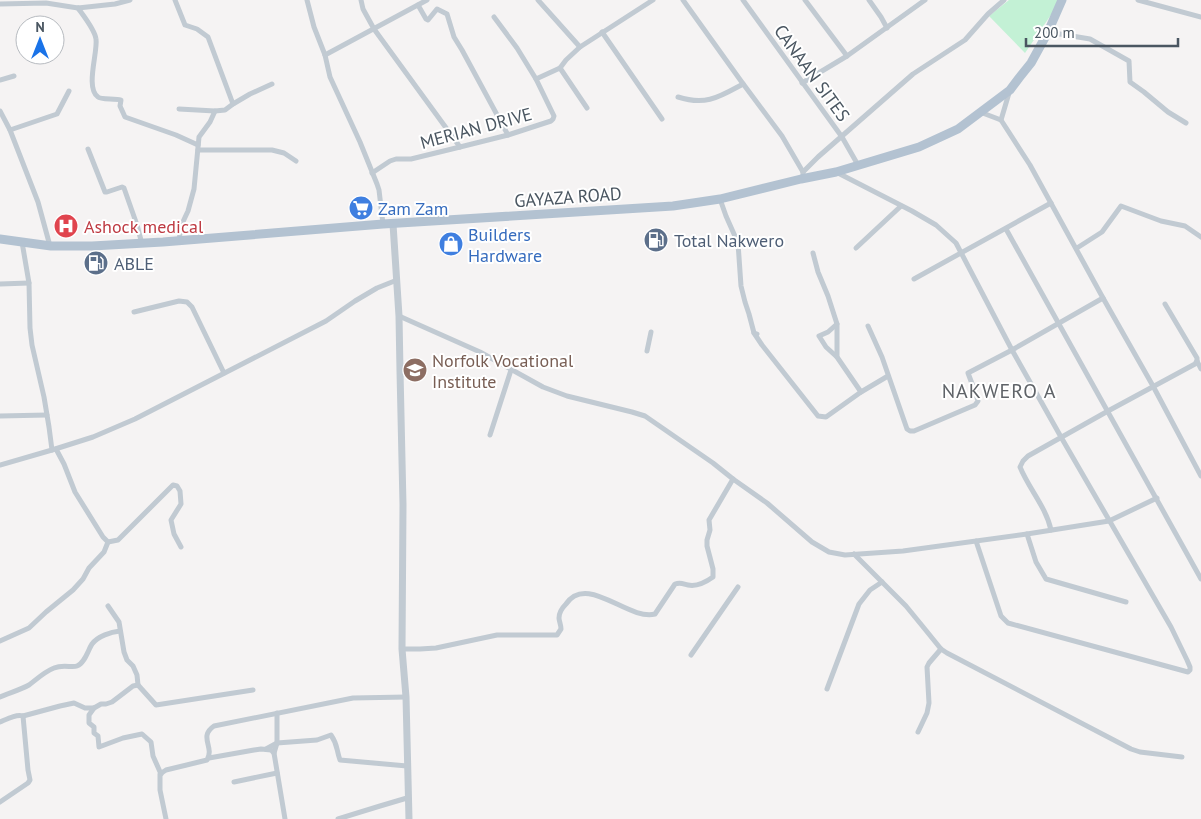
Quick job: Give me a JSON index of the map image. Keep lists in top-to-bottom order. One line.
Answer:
{"streets":{"main road":["GAYAZA ROAD"],"street":["CANAAN SITES","MERIAN DRIVE"]},"crossings":[["CANAAN SITES","GAYAZA ROAD"]],"districts":["NAKWERO A"],"places":{"supermarket":["Zam Zam"],"hospital":["Ashock medical"],"fuel station":["Total Nakwero","ABLE"],"shop":["Builders Hardware"],"school or university":["Norfolk Vocational Institute"]},"scale_bar":"200 m","north":"top"}
